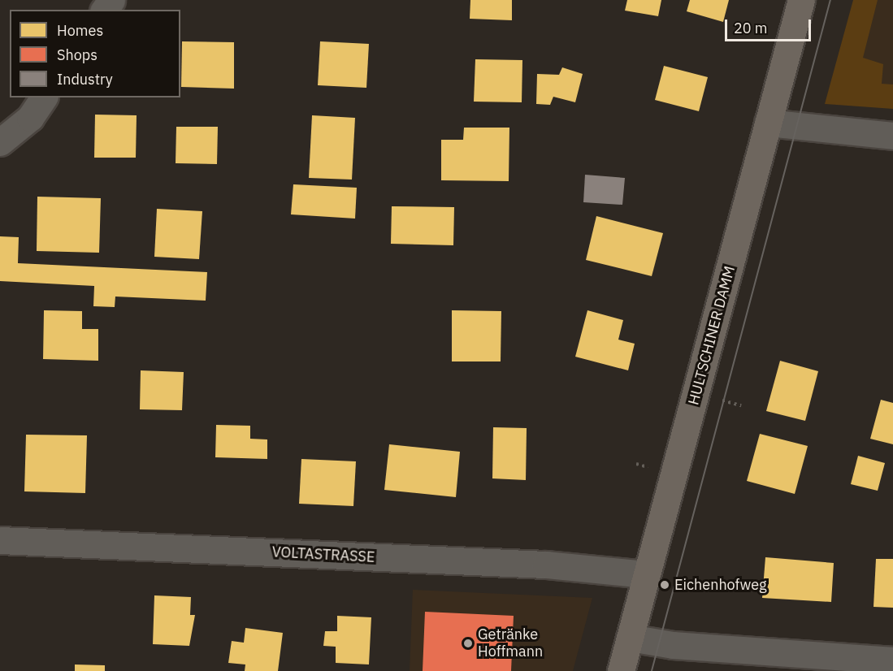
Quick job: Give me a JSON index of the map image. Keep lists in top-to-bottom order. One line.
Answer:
{"streets":{"main road":["HULTSCHINER DAMM"],"street":["VOLTASTRASSE"]},"crossings":[["HULTSCHINER DAMM","VOLTASTRASSE"]],"places":["Eichenhofweg","Getränke Hoffmann"],"legend":["Homes","Shops","Industry"],"scale_bar":"20 m"}
